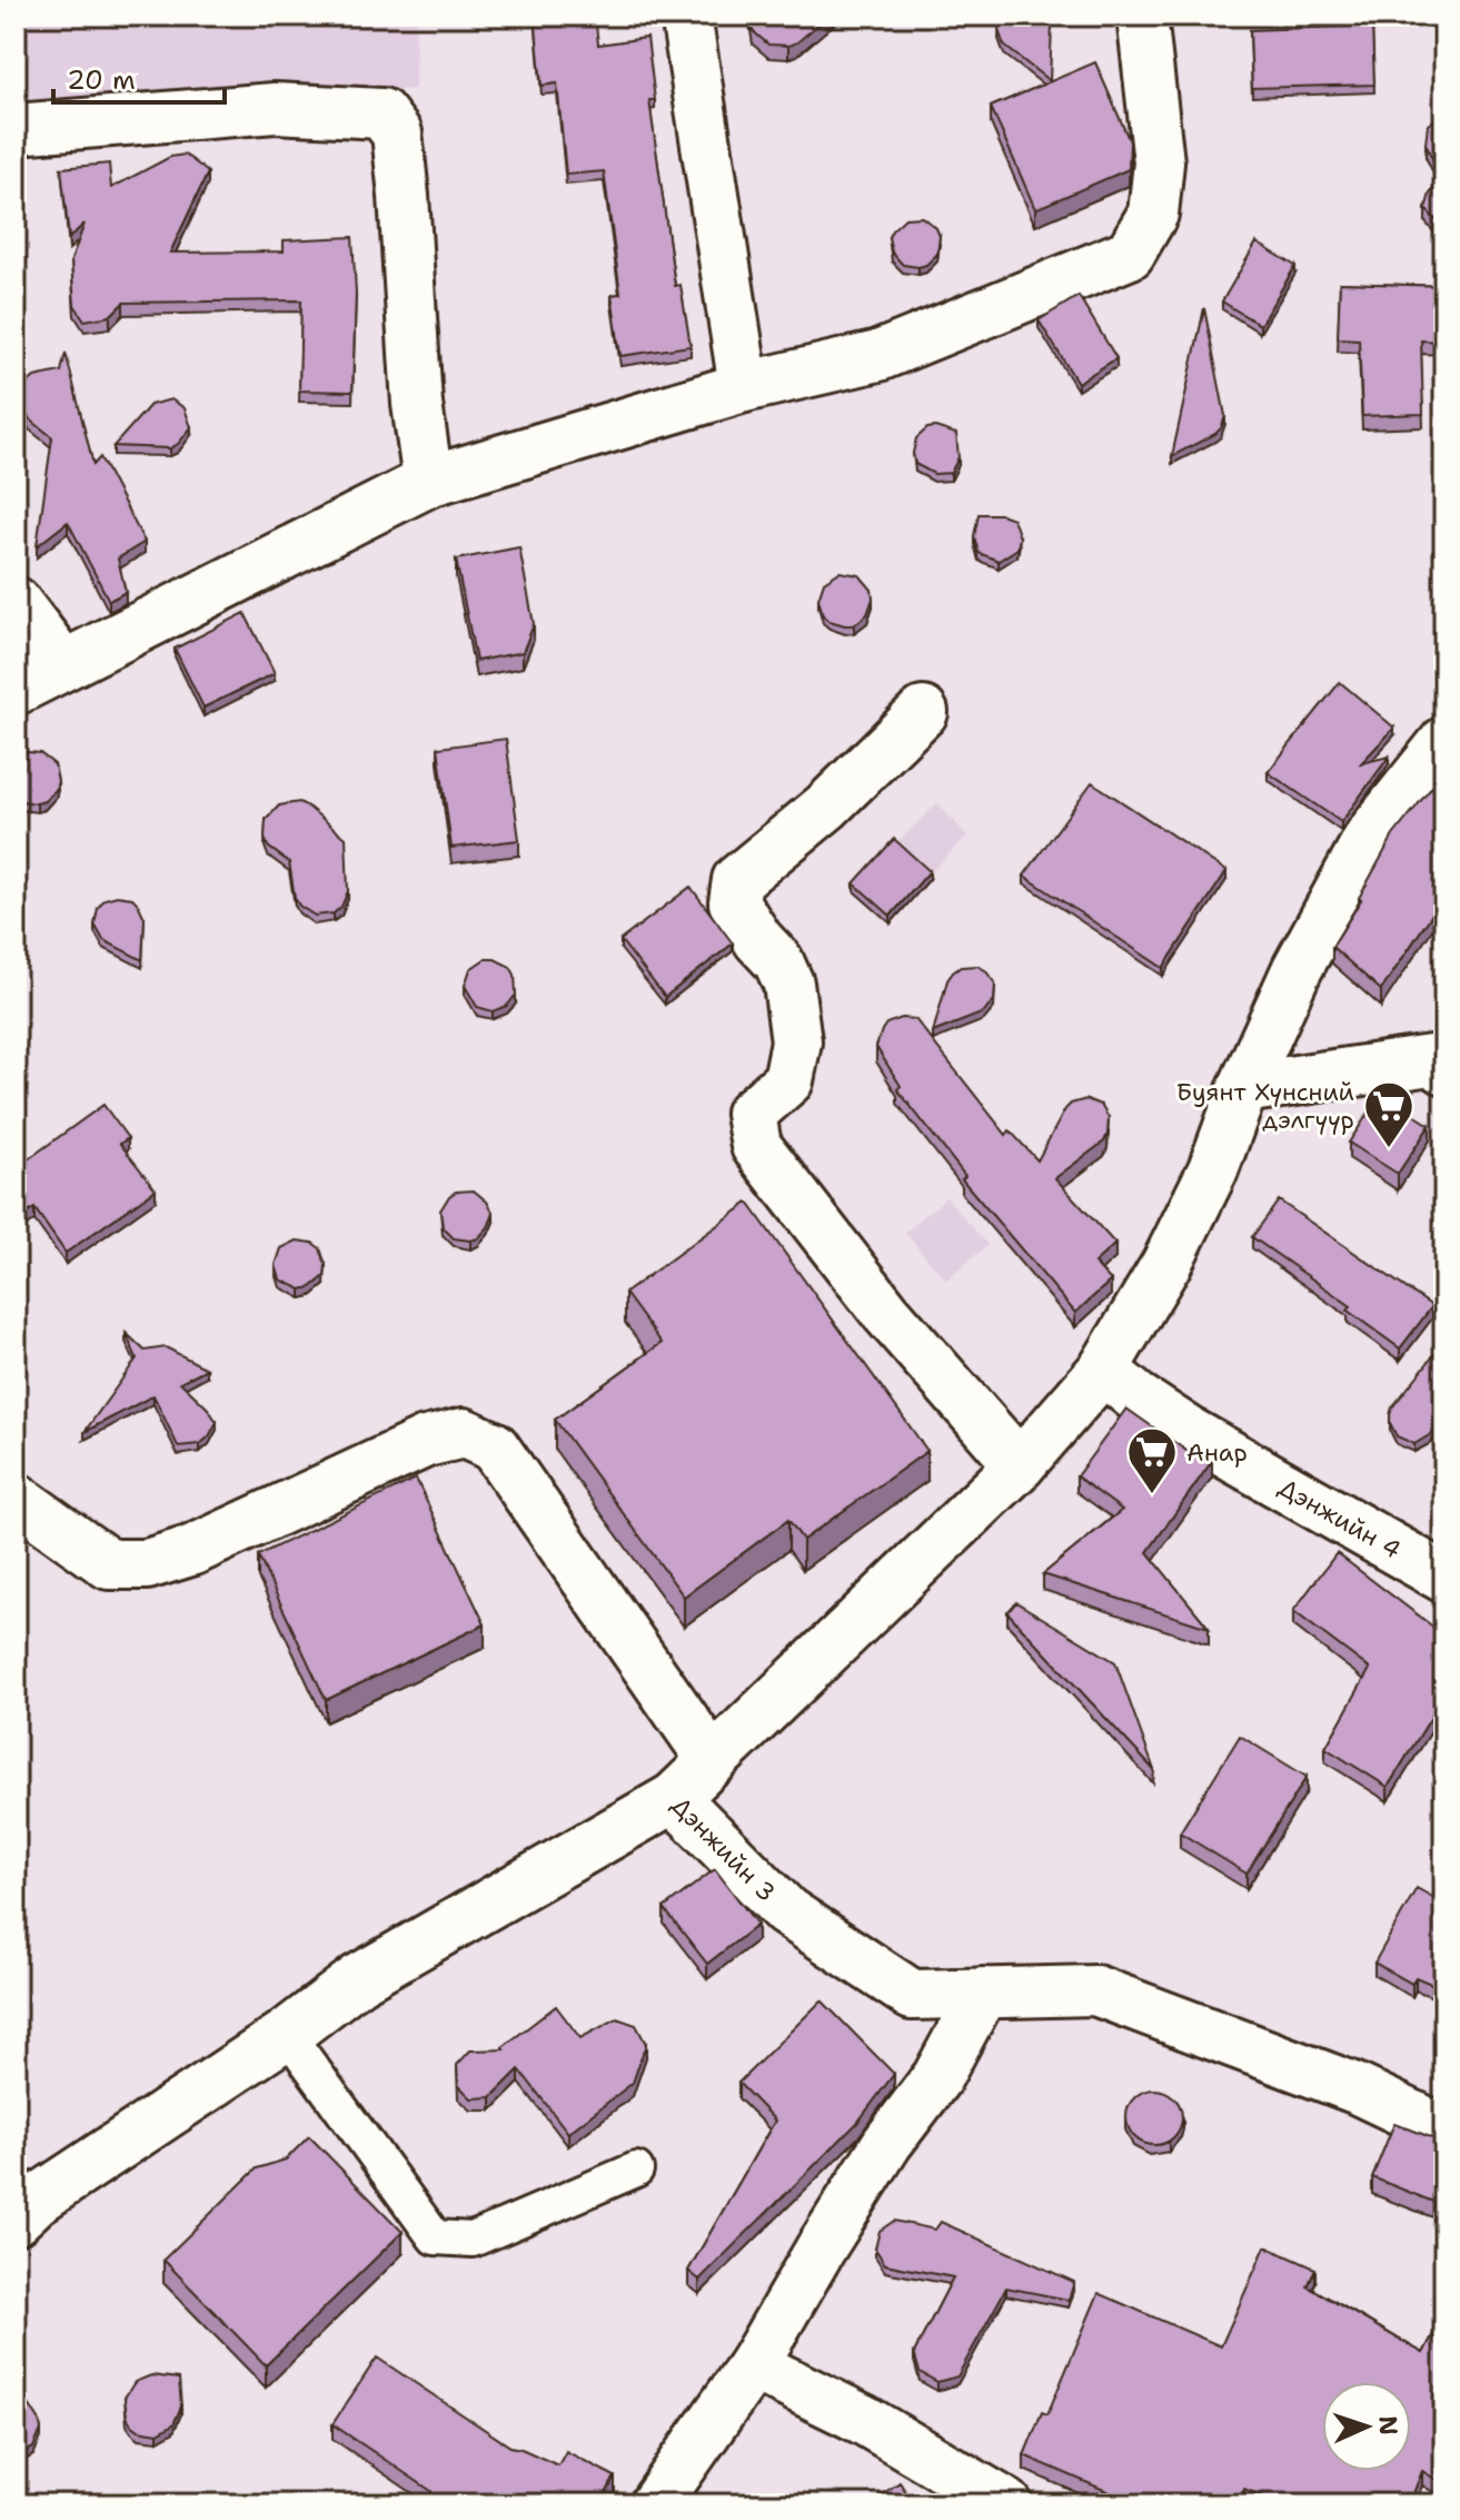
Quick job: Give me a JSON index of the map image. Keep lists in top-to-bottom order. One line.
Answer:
{"streets":{"street":["Дэнжийн 4","Дэнжийн 3"]},"places":{"supermarket":["Буянт Хүнсний дэлгүүр","Анар"]},"scale_bar":"20 m","north":"right"}
